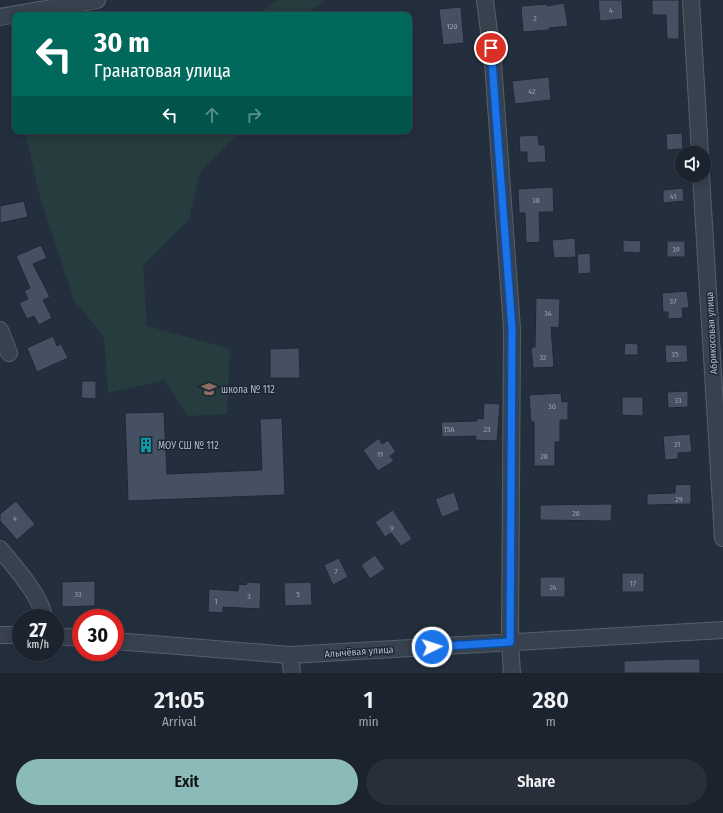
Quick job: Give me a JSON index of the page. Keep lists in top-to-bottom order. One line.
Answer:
{"streets":{"street":["Абрикосовая улица","Алычёвая улица"]},"places":{"school or university":["школа № 112"],"building":["МОУ СШ № 112"]},"house_numbers":["4","2","120","42","41","38","39","37","34","35","32","33","30","15А","23","31","11","28","29","26","4","9","7","17","24","33","5","3","1"],"page":{"turn":["30 m","Гранатовая улица"],"speed":"27 km/h","limit":"30","eta":["21:05","Arrival","1","min","280","m"],"buttons":["Exit","Share"]}}
